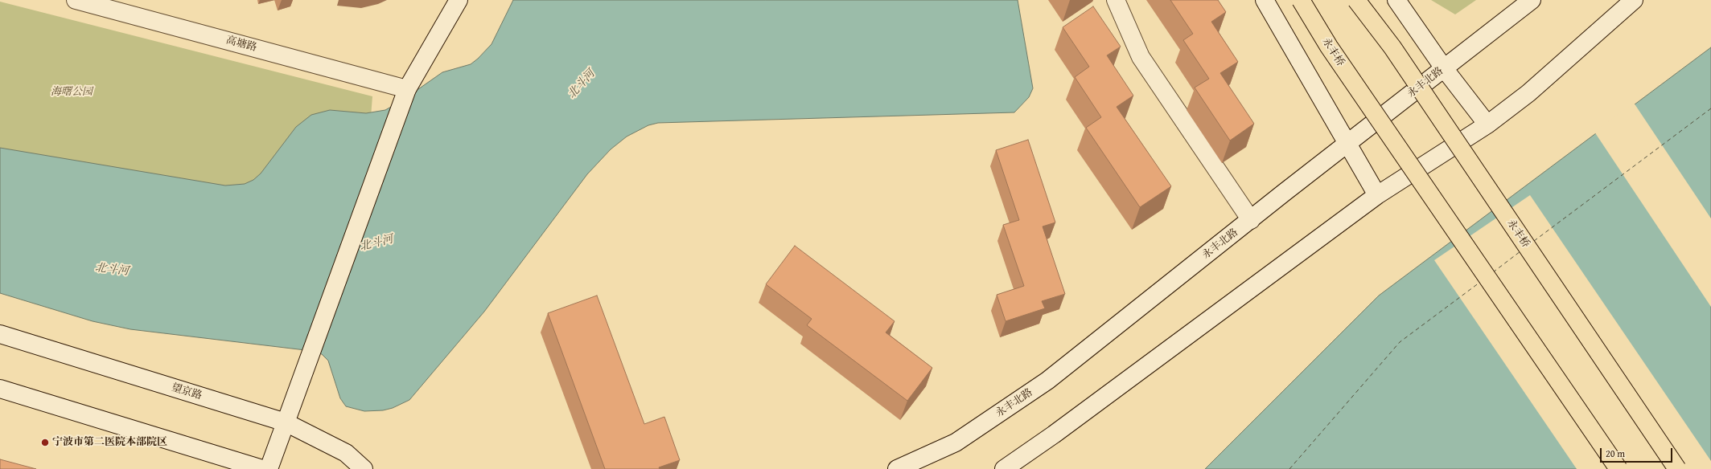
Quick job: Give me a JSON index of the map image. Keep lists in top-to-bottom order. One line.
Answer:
{"streets":{"main road":["高塘路","永丰桥","永丰北路","望京路"]},"water":["北斗河"],"parks":["海曙公园"],"places":["宁波市第二医院本部院区"],"scale_bar":"20 m"}
